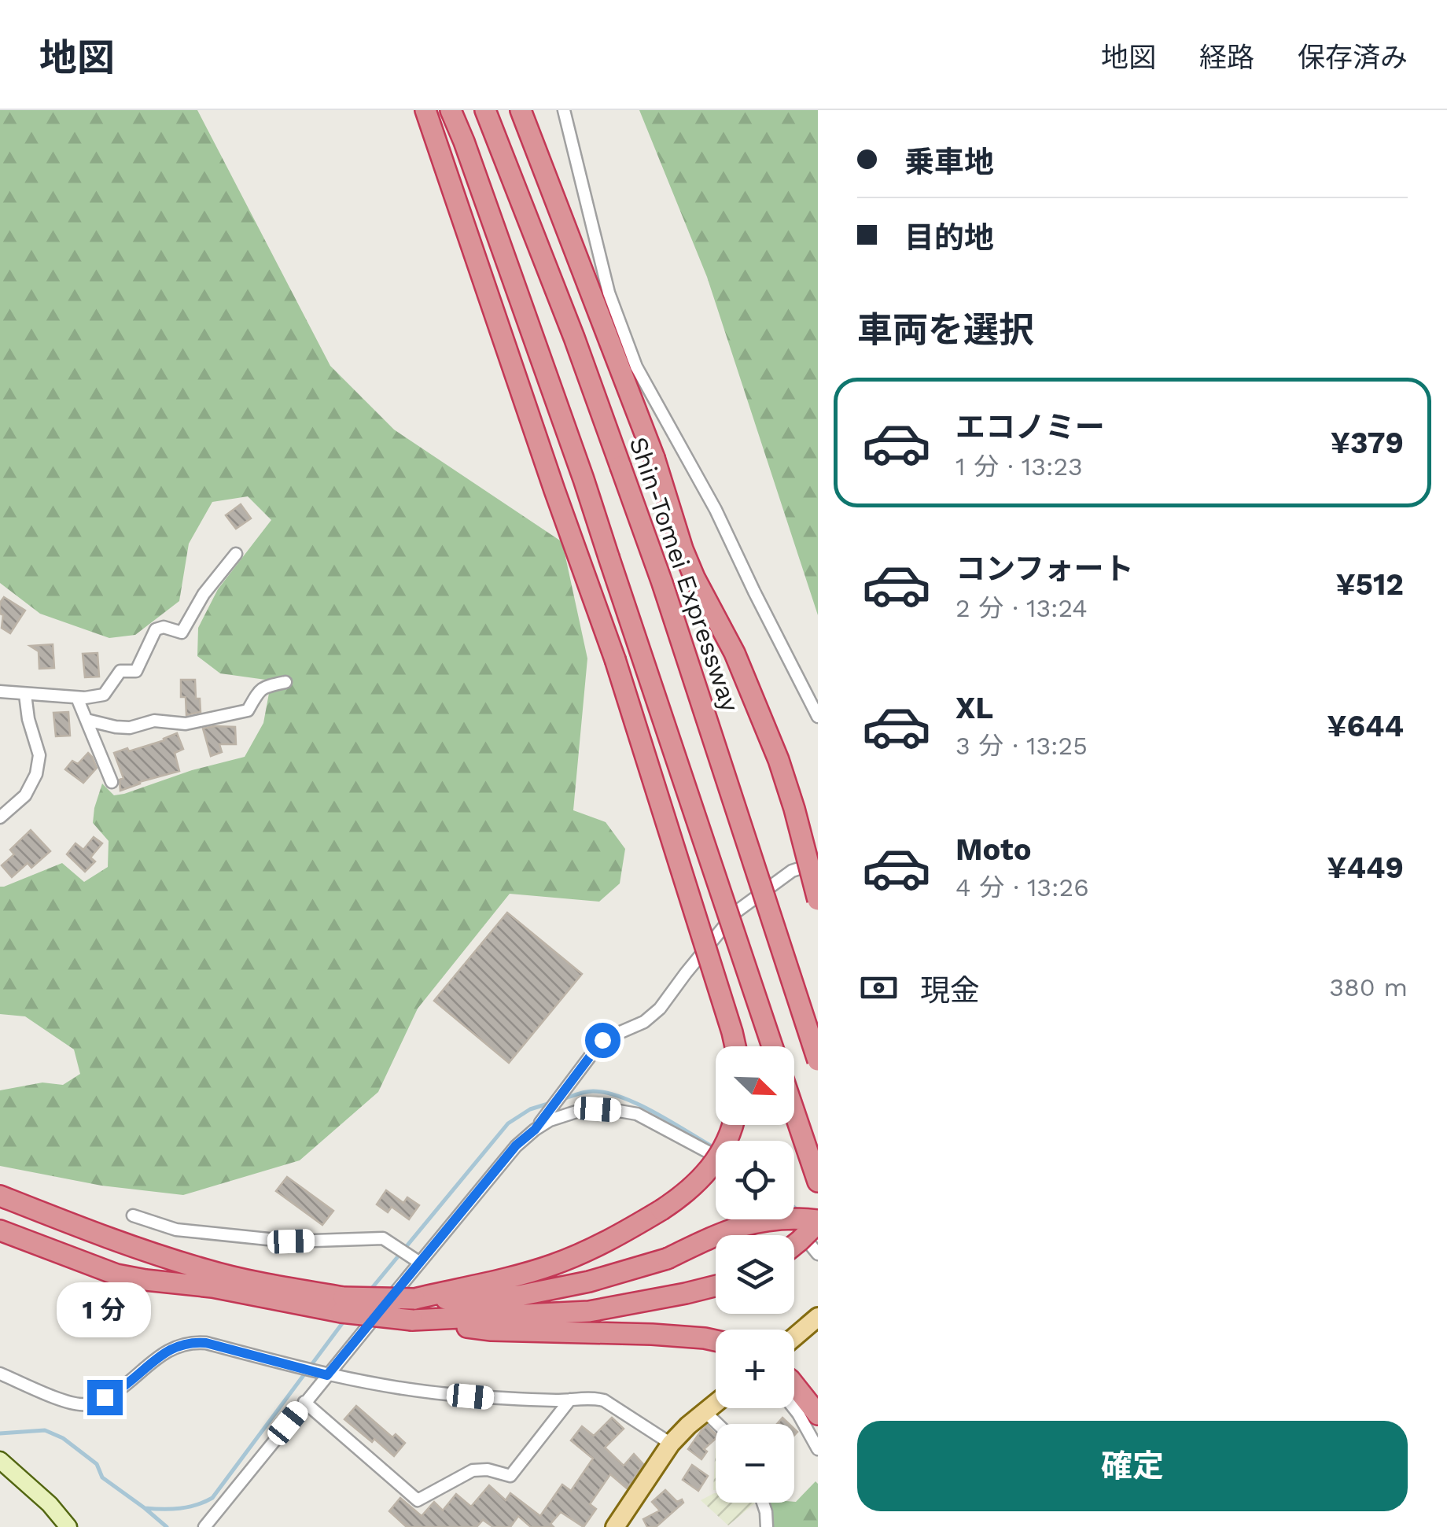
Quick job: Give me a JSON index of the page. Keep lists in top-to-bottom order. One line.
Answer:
{"streets":{"highway":["Shin-Tomei Expressway"]},"north":"bottom right","page":{"header":"地図","nav":["地図","経路","保存済み"],"banner":["乗車地","目的地"],"heading":"車両を選択","list":[{"name":"エコノミー","note":"1 分 · 13:23","value":"¥379"},{"name":"コンフォート","note":"2 分 · 13:24","value":"¥512"},{"name":"XL","note":"3 分 · 13:25","value":"¥644"},{"name":"Moto","note":"4 分 · 13:26","value":"¥449"}],"pay":["現金","380 m"],"map_buttons":["+","−"],"bubble":"1 分","buttons":"確定"}}
